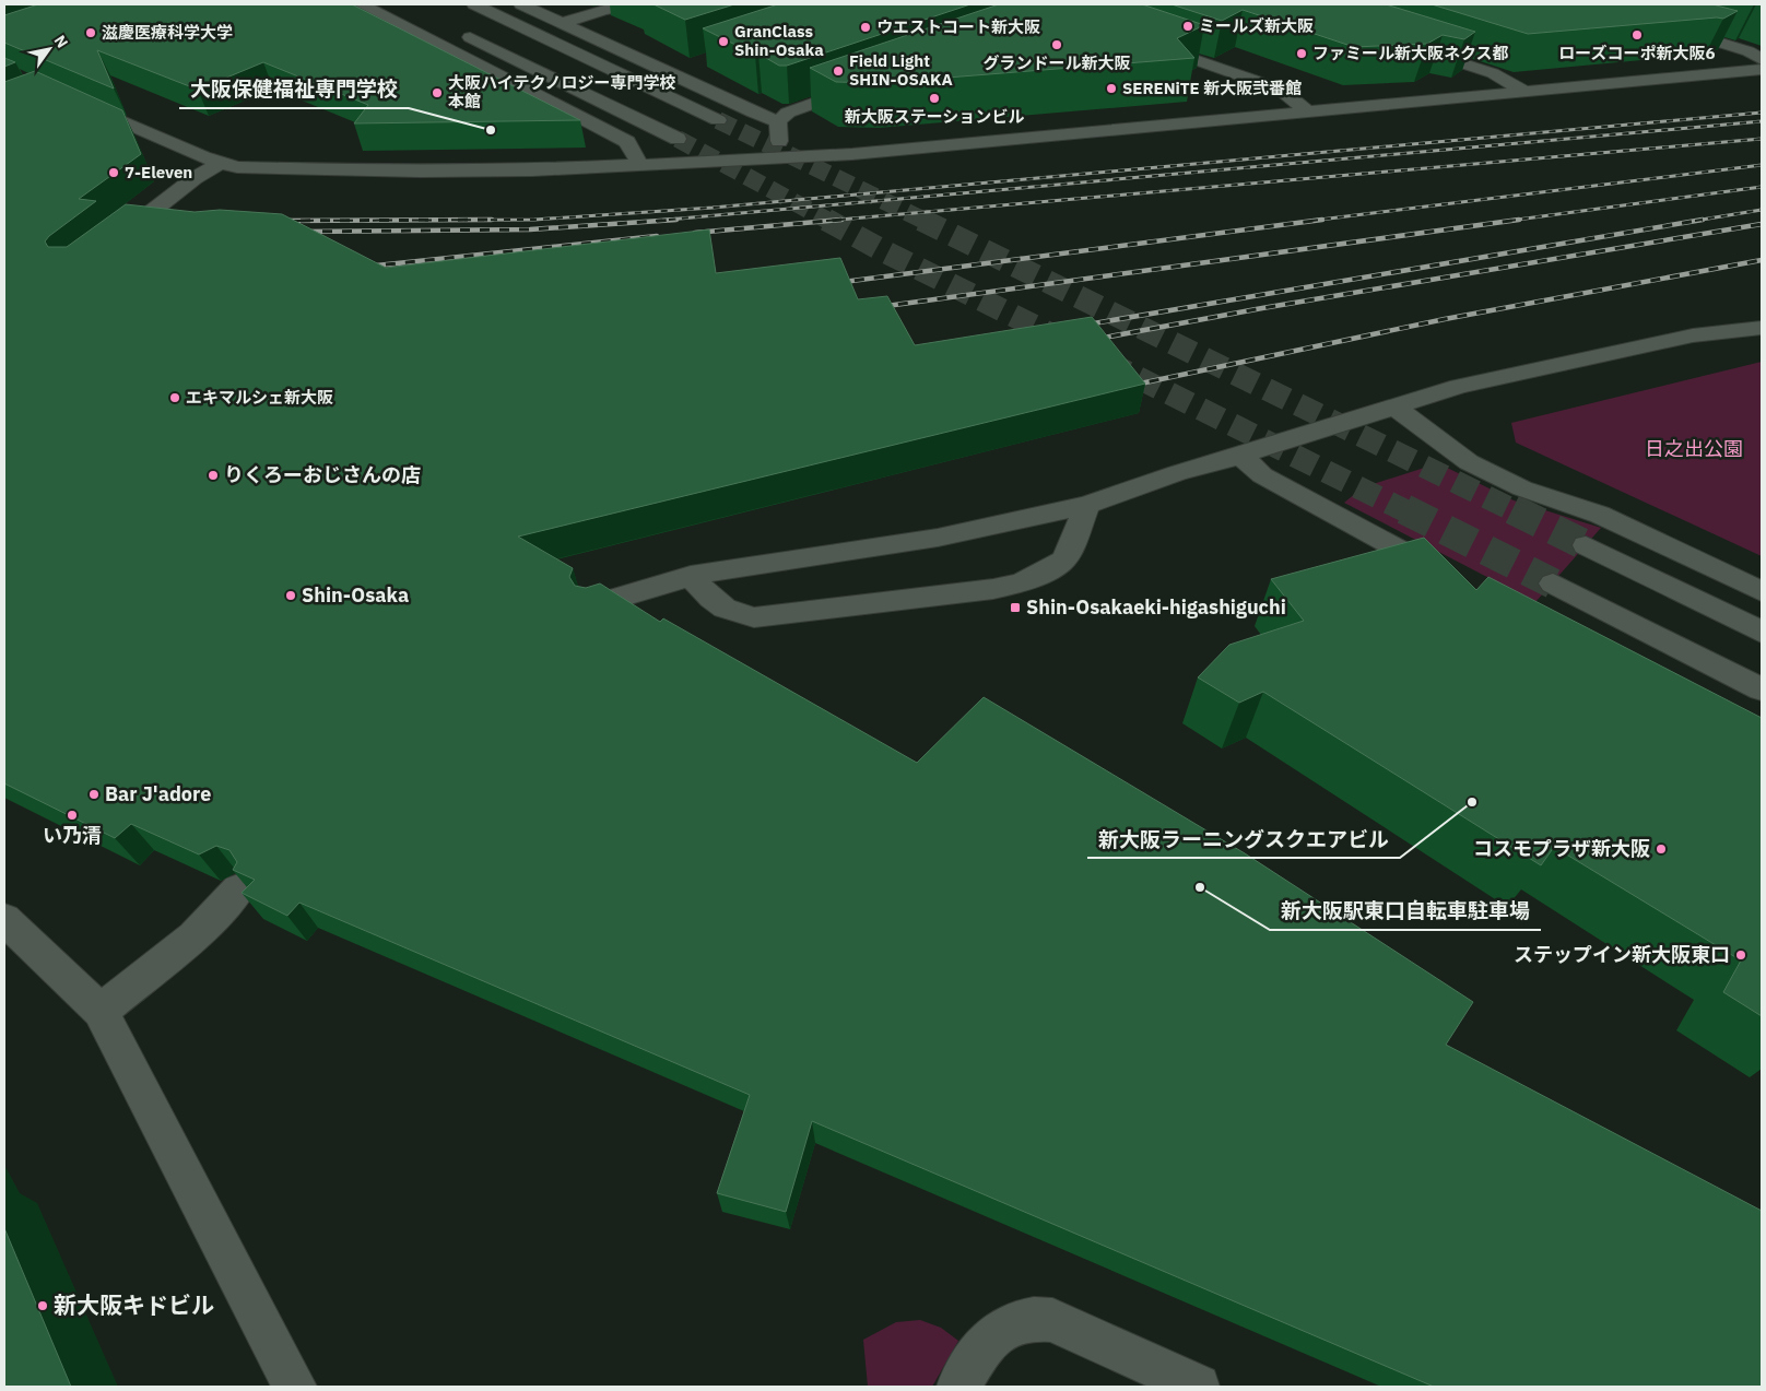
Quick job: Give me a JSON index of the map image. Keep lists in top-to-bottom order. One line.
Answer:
{"parks":["日之出公園"],"places":{"other":["ミールズ新大阪","ウエストコート新大阪","滋慶医療科学大学","ローズコーポ新大阪6","GranClass Shin-Osaka","グランドール新大阪","ファミール新大阪ネクス都","Field Light SHIN-OSAKA","SERENiTE 新大阪弐番館","大阪ハイテクノロジー専門学校 本館","新大阪ステーションビル","大阪保健福祉専門学校","7-Eleven","エキマルシェ新大阪","りくろーおじさんの店","Shin-Osaka","Bar J'adore","新大阪ラーニングスクエアビル","い乃清","コスモプラザ新大阪","新大阪駅東口自転車駐車場","ステップイン新大阪東口","新大阪キドビル"],"transit":["Shin-Osakaeki-higashiguchi"]},"north":"top right"}
